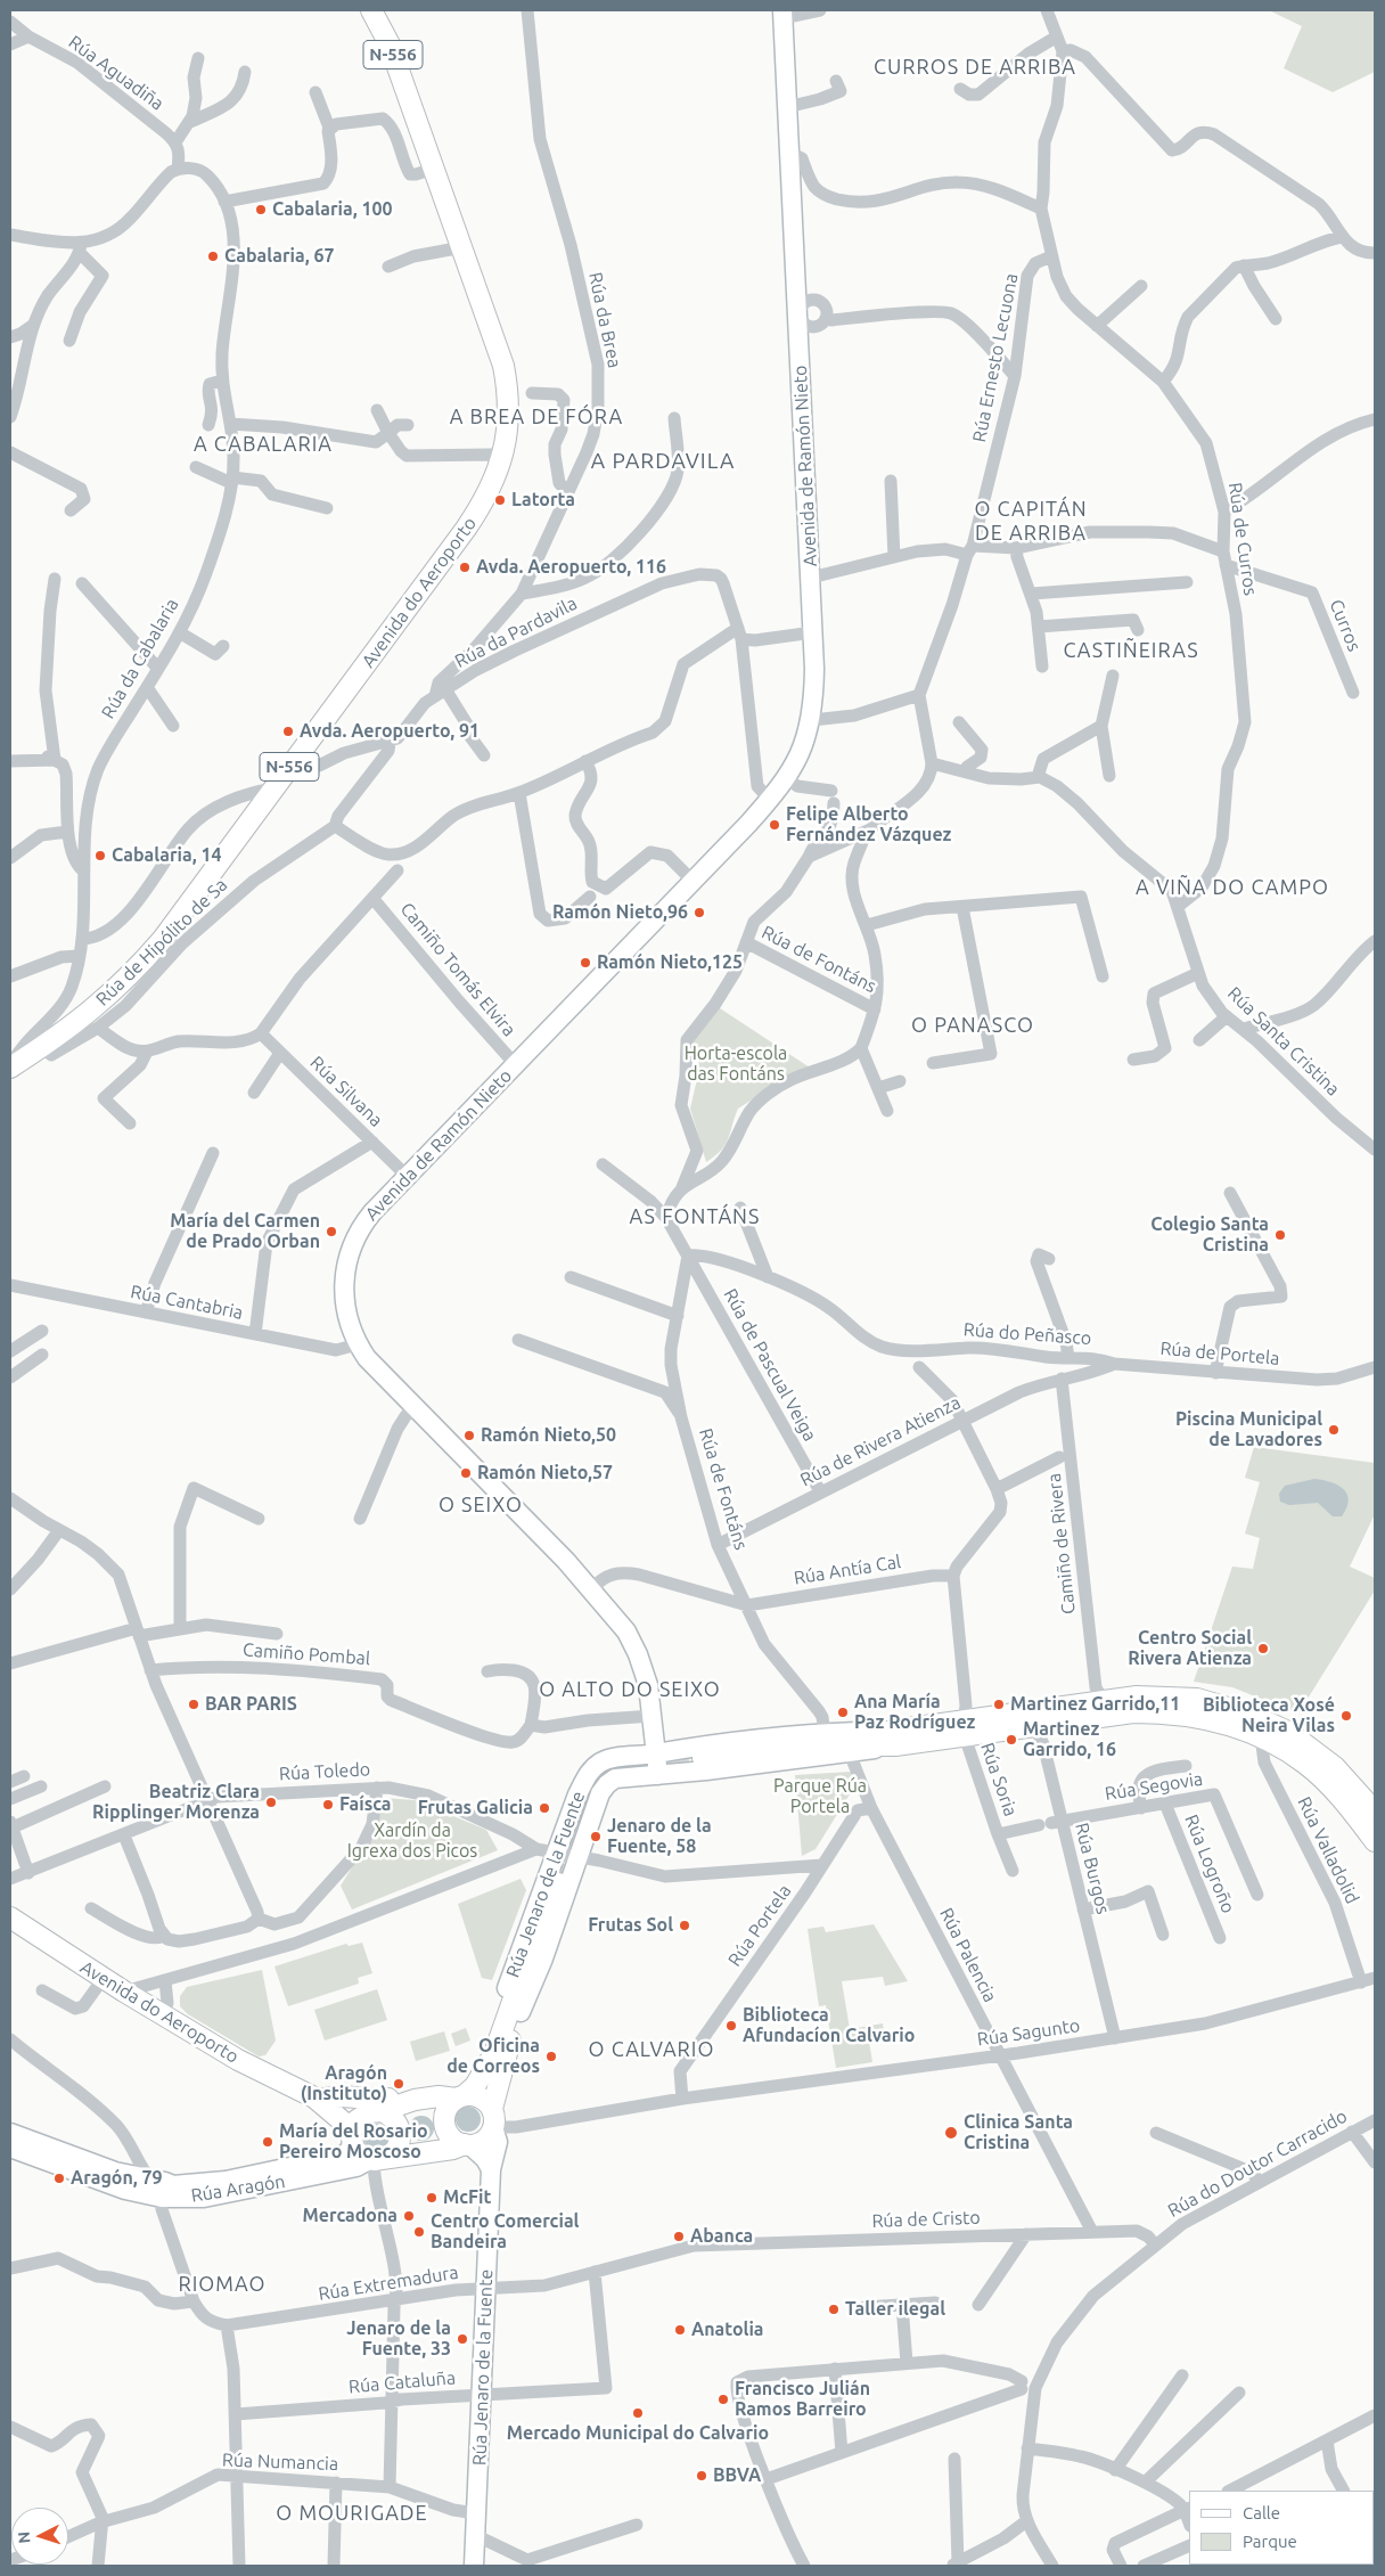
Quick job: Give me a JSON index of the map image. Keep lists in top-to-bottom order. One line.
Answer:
{"streets":{"main road":["N-556","Avenida de Ramón Nieto","Avenida do Aeroporto","Rúa Jenaro de la Fuente","Rúa Aragón"],"street":["Rúa Aguadiña","Rúa da Brea","Rúa Ernesto Lecuona","Rúa de Curros","Curros","Rúa da Pardavila","Rúa da Cabalaria","Rúa de Hipólito de Sa","Rúa de Fontáns","Camiño Tomás Elvira","Rúa Santa Cristina","Rúa Silvana","Rúa Cantabria","Rúa do Peñasco","Rúa de Portela","Rúa de Pascual Veiga","Rúa de Rivera Atienza","Camiño de Rivera","Rúa Antía Cal","Camiño Pombal","Rúa Toledo","Rúa Soria","Rúa Segovia","Rúa Valladolid","Rúa Logroño","Rúa Burgos","Rúa Portela","Rúa Palencia","Rúa Sagunto","Rúa do Doutor Carracido","Rúa de Cristo","Rúa Extremadura","Rúa Cataluña","Rúa Numancia"]},"crossings":[["Rúa da Brea","Rúa da Pardavila"],["Rúa Ernesto Lecuona","Rúa de Curros"],["Avenida de Ramón Nieto","Rúa da Pardavila"],["Avenida de Ramón Nieto","Camiño Tomás Elvira"],["Avenida de Ramón Nieto","Rúa Silvana"],["Avenida de Ramón Nieto","Rúa Cantabria"],["Avenida de Ramón Nieto","Rúa Jenaro de la Fuente"],["Rúa de Curros","Curros"],["Rúa de Curros","Rúa Santa Cristina"],["Avenida do Aeroporto","Rúa da Cabalaria"],["Avenida do Aeroporto","Rúa de Hipólito de Sa"],["Avenida do Aeroporto","Rúa Aragón"],["Rúa da Pardavila","Rúa de Hipólito de Sa"],["Rúa de Fontáns","Rúa do Peñasco"],["Rúa de Fontáns","Rúa de Pascual Veiga"],["Rúa de Fontáns","Rúa de Rivera Atienza"],["Rúa de Fontáns","Rúa Antía Cal"],["Rúa de Fontáns","Rúa Jenaro de la Fuente"],["Rúa do Peñasco","Rúa de Portela"],["Rúa do Peñasco","Rúa de Pascual Veiga"],["Rúa de Portela","Rúa de Rivera Atienza"],["Rúa de Portela","Camiño de Rivera"],["Rúa de Pascual Veiga","Rúa de Rivera Atienza"],["Rúa de Rivera Atienza","Camiño de Rivera"],["Rúa Toledo","Rúa Jenaro de la Fuente"],["Rúa Toledo","Rúa Portela"],["Rúa Soria","Rúa Segovia"],["Rúa Soria","Rúa Burgos"],["Rúa Segovia","Rúa Logroño"],["Rúa Segovia","Rúa Burgos"],["Rúa Valladolid","Rúa Sagunto"],["Rúa Burgos","Rúa Sagunto"],["Rúa Jenaro de la Fuente","Rúa Aragón"],["Rúa Jenaro de la Fuente","Rúa Extremadura"],["Rúa Jenaro de la Fuente","Rúa Cataluña"],["Rúa Jenaro de la Fuente","Rúa Numancia"],["Rúa Portela","Rúa Palencia"],["Rúa Portela","Rúa Sagunto"],["Rúa Palencia","Rúa Sagunto"],["Rúa Palencia","Rúa de Cristo"],["Rúa do Doutor Carracido","Rúa de Cristo"],["Rúa de Cristo","Rúa Extremadura"],["Rúa Extremadura","Rúa Cataluña"]],"districts":["CURROS DE ARRIBA","A BREA DE FÓRA","A CABALARIA","A PARDAVILA","O CAPITÁN DE ARRIBA","CASTIÑEIRAS","A VIÑA DO CAMPO","O PANASCO","AS FONTÁNS","O SEIXO","O ALTO DO SEIXO","O CALVARIO","RIOMAO","O MOURIGADE"],"parks":["Horta-escola das Fontáns","Parque Rúa Portela","Xardín da Igrexa dos Picos"],"places":["Cabalaria, 100","Cabalaria, 67","Latorta","Avda. Aeropuerto, 116","Avda. Aeropuerto, 91","Felipe Alberto Fernández Vázquez","Cabalaria, 14","Ramón Nieto,96","Ramón Nieto,125","María del Carmen de Prado Orban","Colegio Santa Cristina","Piscina Municipal de Lavadores","Ramón Nieto,50","Ramón Nieto,57","Centro Social Rivera Atienza","BAR PARIS","Martinez Garrido,11","Ana María Paz Rodríguez","Biblioteca Xosé Neira Vilas","Martinez Garrido, 16","Beatriz Clara Ripplinger Morenza","Faísca","Frutas Galicia","Jenaro de la Fuente, 58","Frutas Sol","Biblioteca Afundacíon Calvario","Oficina de Correos","Aragón (Instituto)","Clinica Santa Cristina","María del Rosario Pereiro Moscoso","Aragón, 79","McFit","Mercadona","Centro Comercial Bandeira","Abanca","Taller ilegal","Anatolia","Jenaro de la Fuente, 33","Francisco Julián Ramos Barreiro","Mercado Municipal do Calvario","BBVA"],"legend":["Calle","Parque"],"north":"left"}
